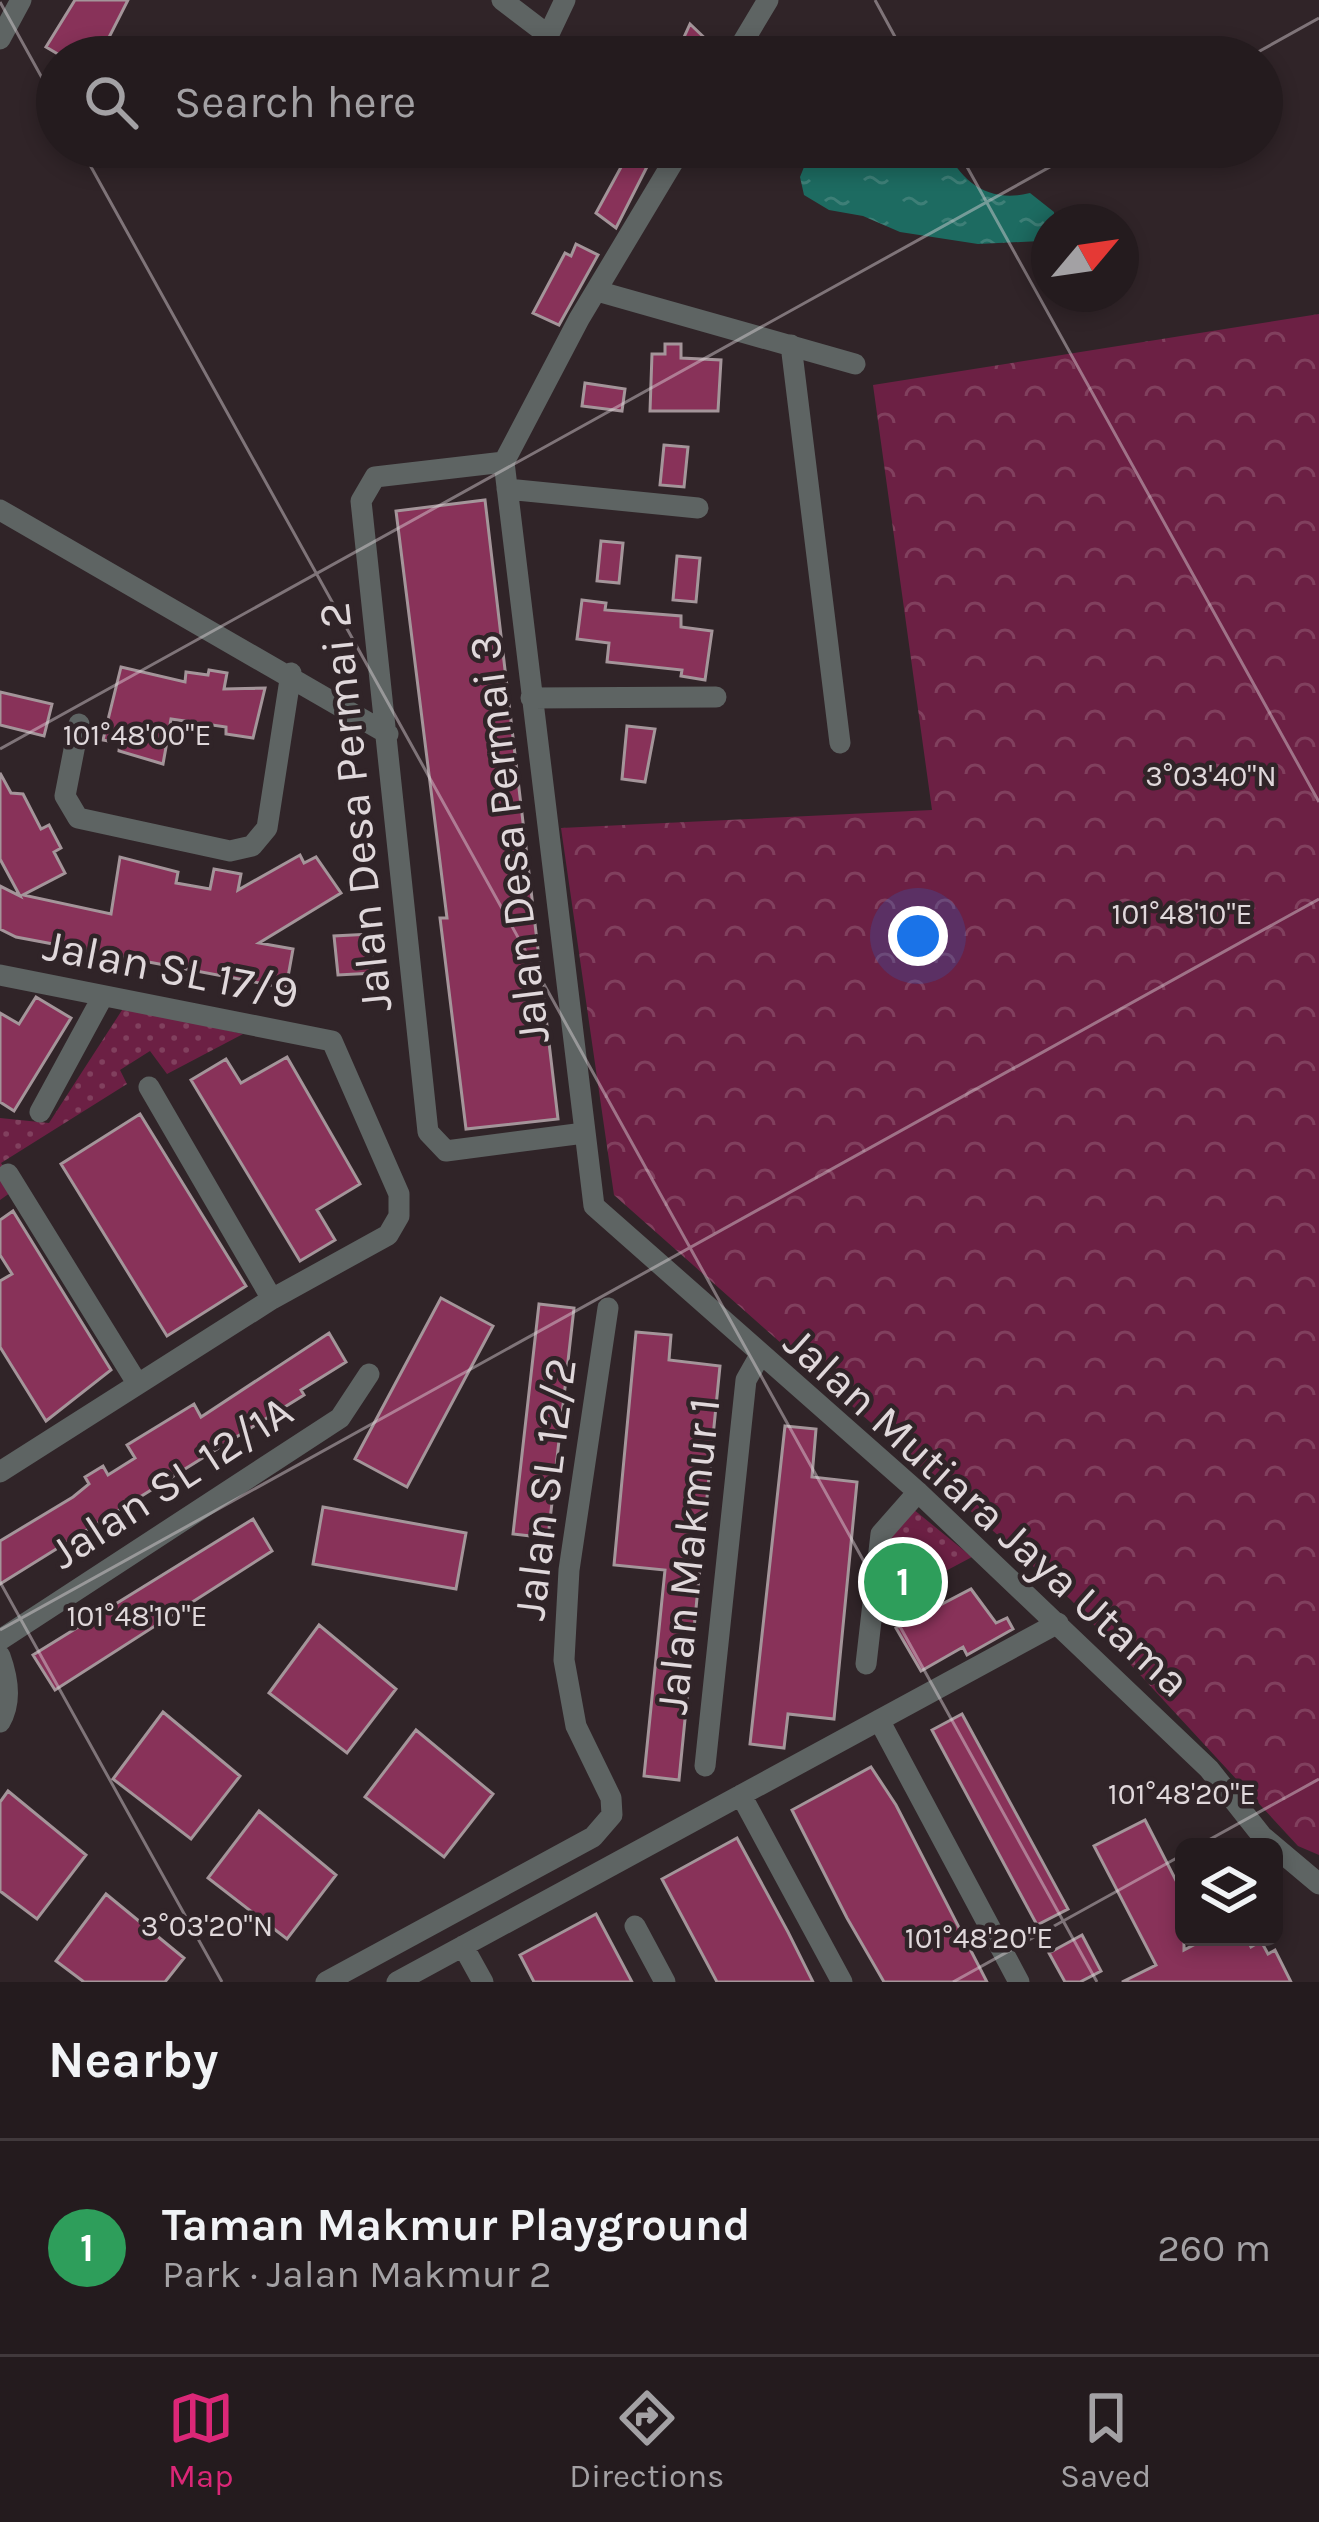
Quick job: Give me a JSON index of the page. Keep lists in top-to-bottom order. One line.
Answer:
{"streets":{"street":["Jalan Desa Permai 2","Jalan Desa Permai 3","Jalan SL 17/9","Jalan SL 12/1A","Jalan SL 12/2","Jalan Mutiara Jaya Utama","Jalan Makmur 1"]},"crossings":[["Jalan Desa Permai 2","Jalan Desa Permai 3"],["Jalan Desa Permai 3","Jalan Mutiara Jaya Utama"],["Jalan Mutiara Jaya Utama","Jalan Makmur 1"]],"north":"top right","page":{"search":"Search here","pins":"1","heading":"Nearby","list":[{"mark":"1","name":"Taman Makmur Playground","note":"Park · Jalan Makmur 2","value":"260 m"}],"nav":["Map","Directions","Saved"]},"coordinates":["101°48'00\"E","3°03'40\"N","101°48'10\"E","101°48'20\"E","3°03'20\"N"]}
